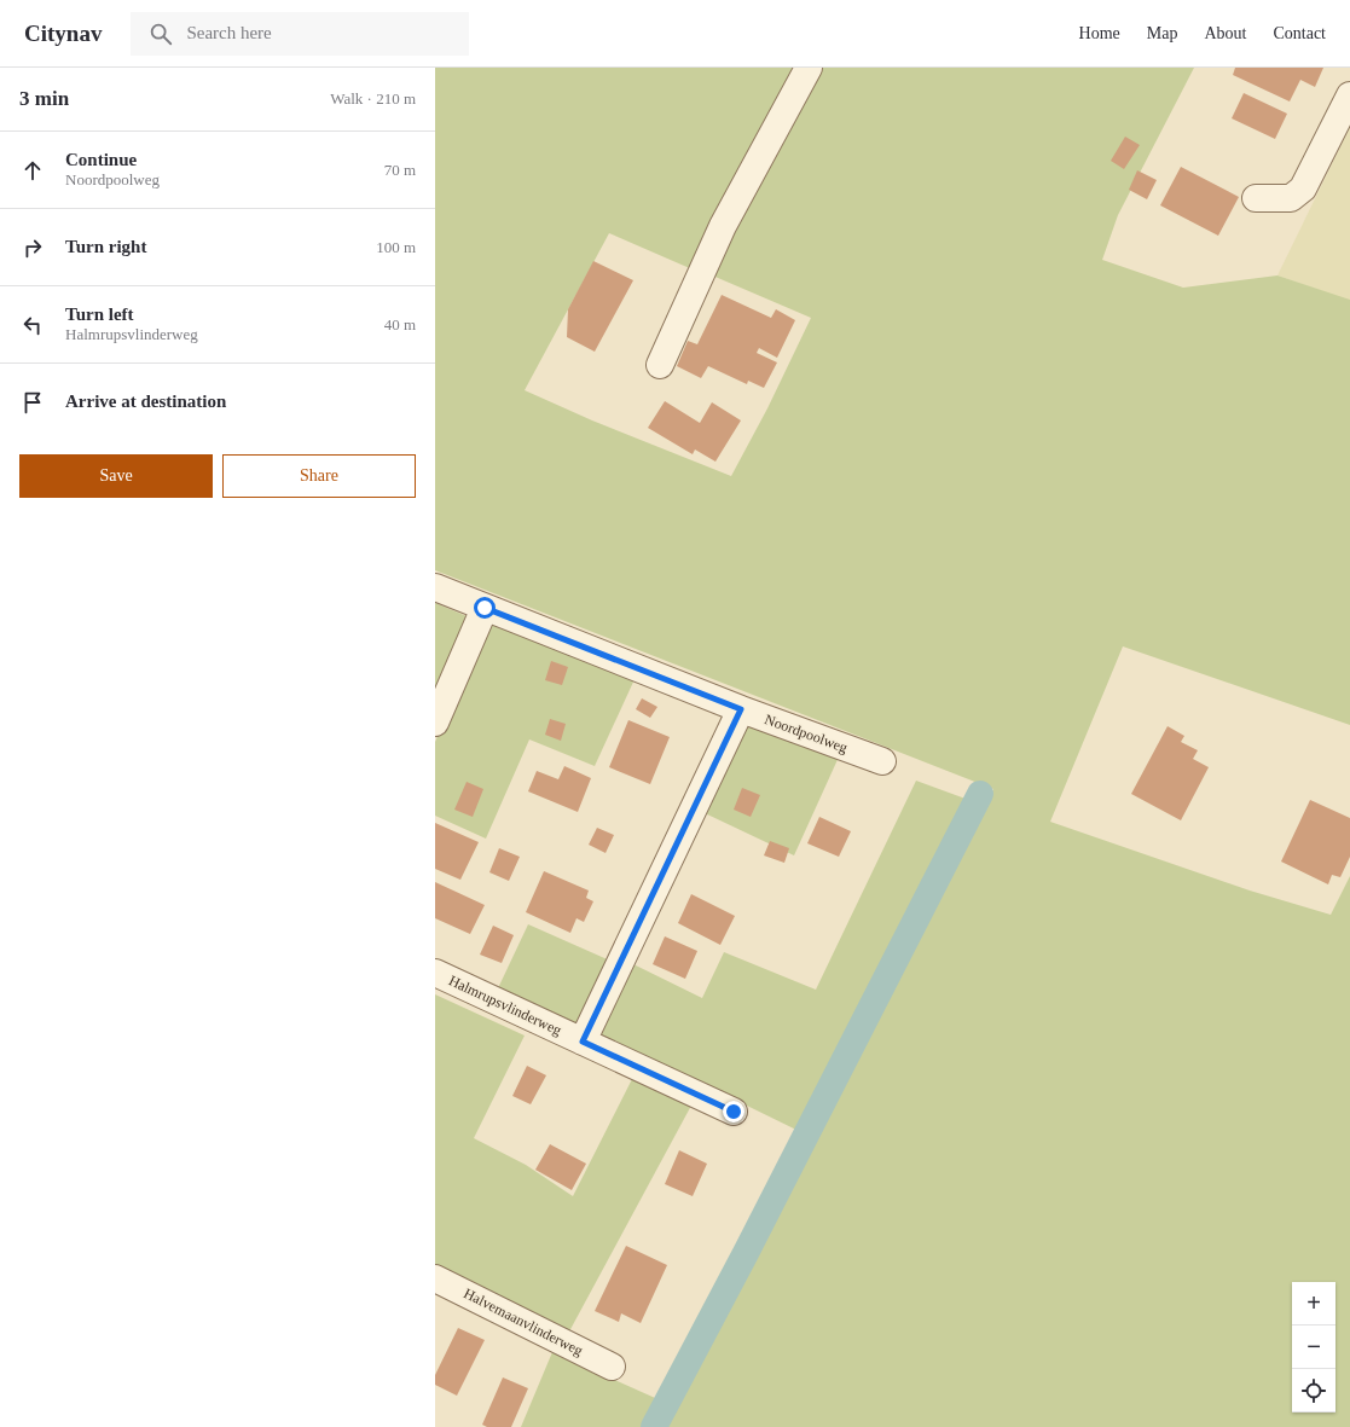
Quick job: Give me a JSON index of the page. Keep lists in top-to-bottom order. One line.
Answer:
{"streets":{"street":["Noordpoolweg","Halmrupsvlinderweg","Halvemaanvlinderweg"]},"page":{"header":"Citynav","search":"Search here","nav":["Home","Map","About","Contact"],"heading":["3 min","Walk · 210 m"],"list":[["Continue","Noordpoolweg","70 m"],["Turn right","100 m"],["Turn left","Halmrupsvlinderweg","40 m"],"Arrive at destination"],"buttons":["Save","Share"],"map_buttons":["+","−"]}}
